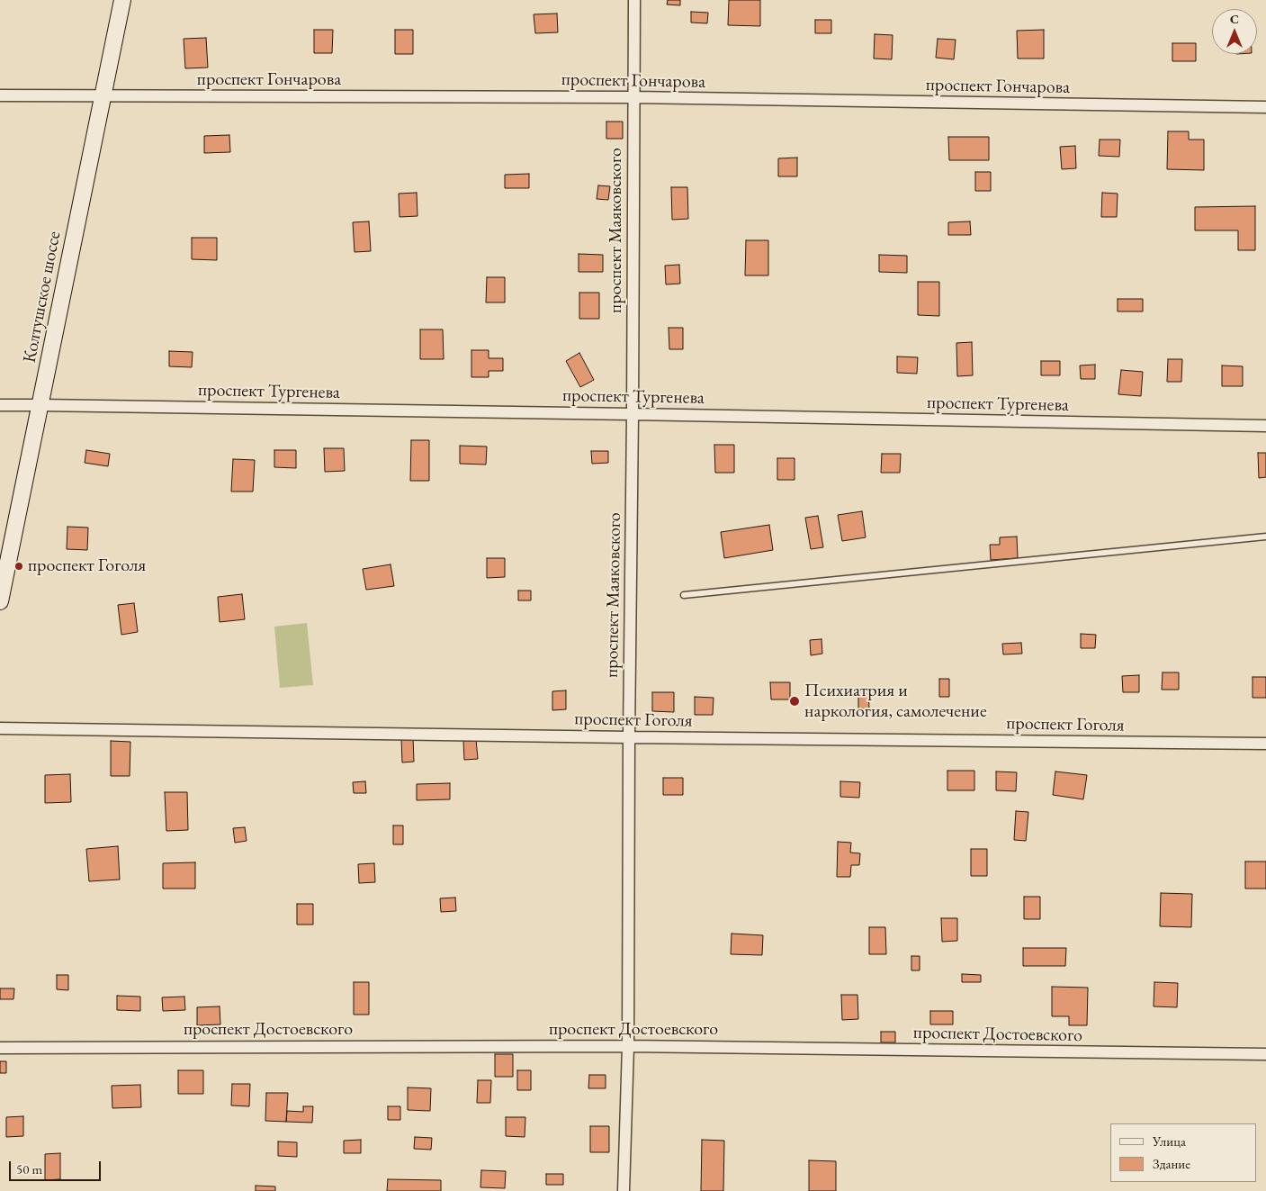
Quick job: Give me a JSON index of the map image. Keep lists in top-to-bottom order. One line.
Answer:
{"streets":{"main road":["Колтушское шоссе"],"street":["проспект Гончарова","проспект Маяковского","проспект Тургенева","проспект Гоголя","проспект Достоевского"]},"crossings":[["проспект Гончарова","проспект Маяковского"],["проспект Гончарова","Колтушское шоссе"],["проспект Маяковского","проспект Тургенева"],["проспект Маяковского","проспект Гоголя"],["проспект Маяковского","проспект Достоевского"],["Колтушское шоссе","проспект Тургенева"]],"places":["проспект Гоголя","Психиатрия и наркология, самолечение"],"legend":["Улица","Здание"],"scale_bar":"50 m","north":"top"}
